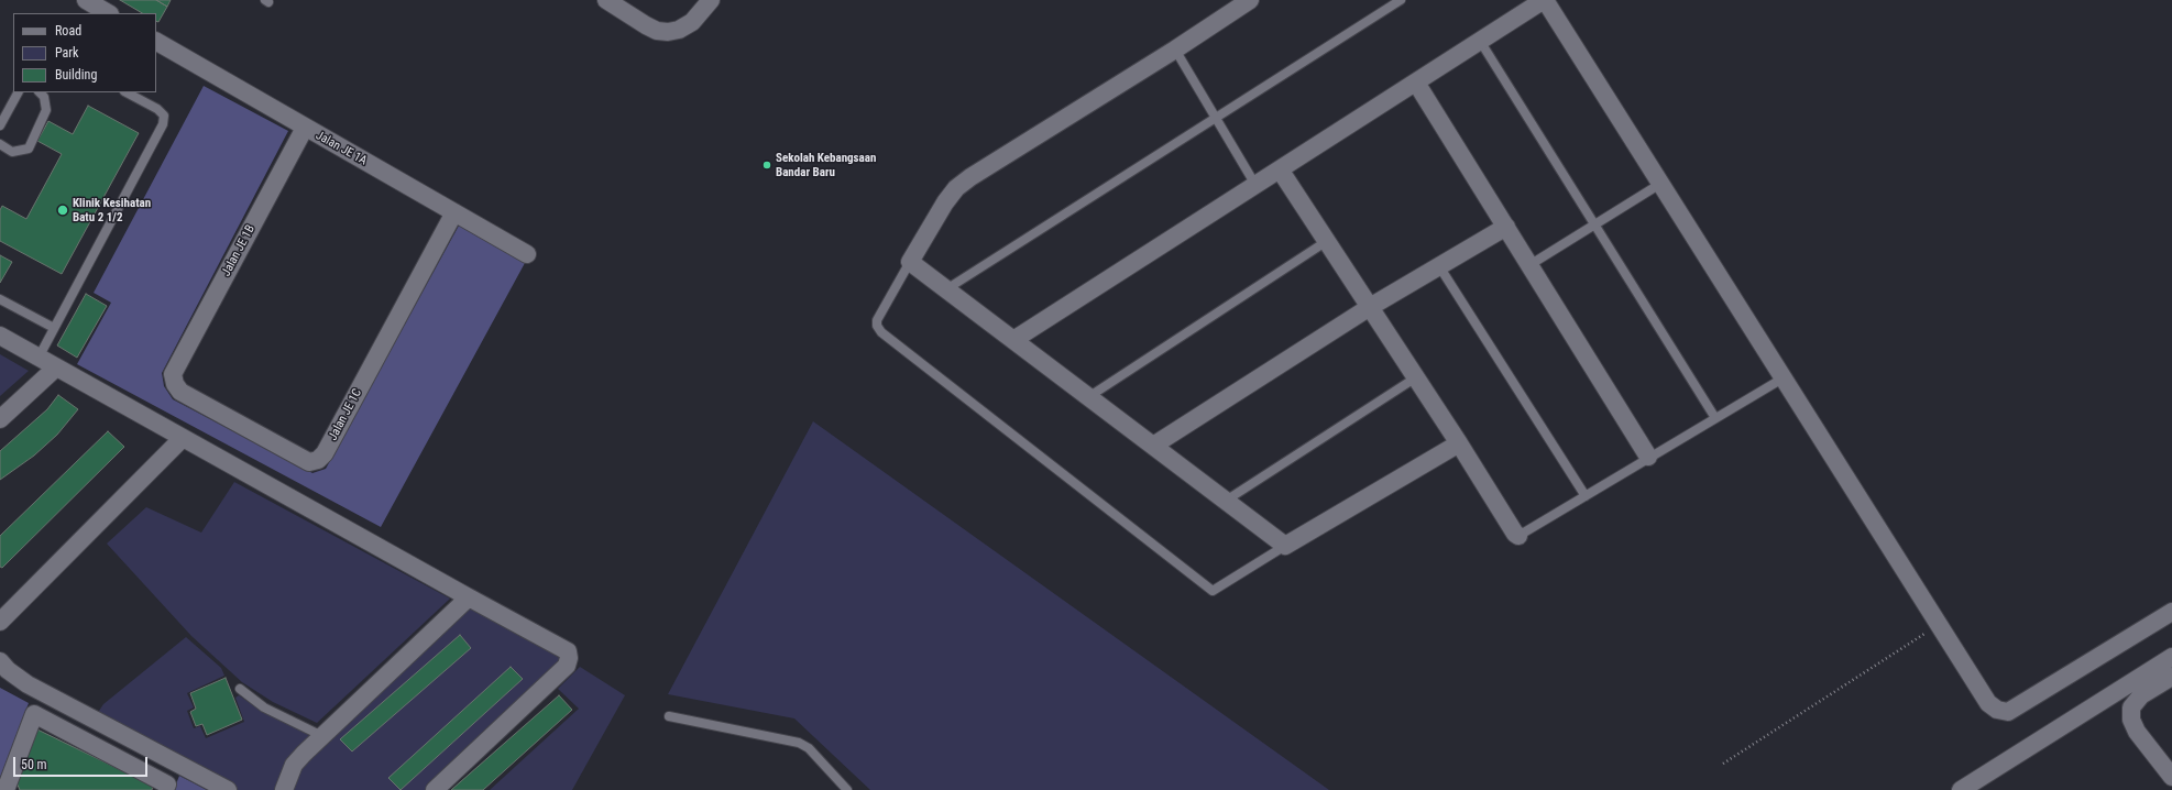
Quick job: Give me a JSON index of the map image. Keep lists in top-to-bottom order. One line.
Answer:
{"streets":{"street":["Jalan JE 1A","Jalan JE 1B","Jalan JE 1C"]},"crossings":[["Jalan JE 1A","Jalan JE 1B"],["Jalan JE 1A","Jalan JE 1C"],["Jalan JE 1B","Jalan JE 1C"]],"places":["Sekolah Kebangsaan Bandar Baru","Klinik Kesihatan Batu 2 1/2"],"legend":["Road","Park","Building"],"scale_bar":"50 m"}
